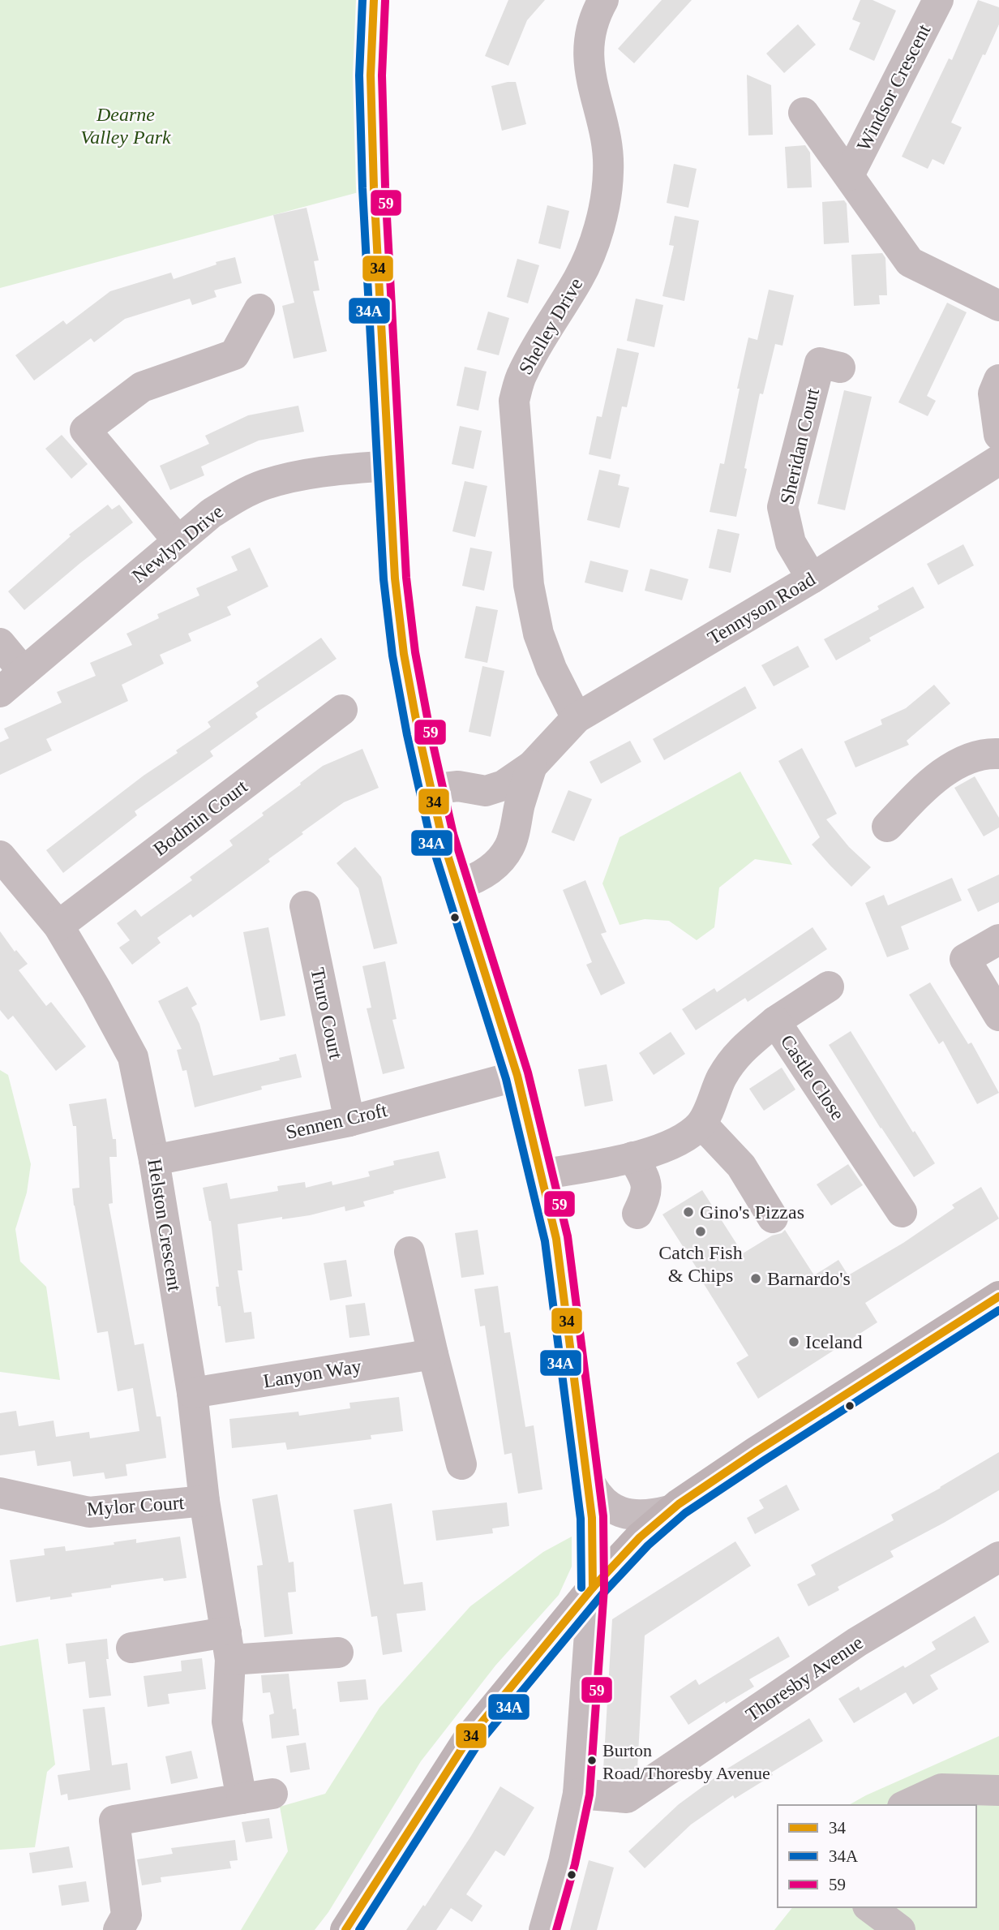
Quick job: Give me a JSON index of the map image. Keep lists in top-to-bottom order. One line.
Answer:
{"streets":{"street":["Windsor Crescent","Shelley Drive","Sheridan Court","Newlyn Drive","Tennyson Road","Bodmin Court","Truro Court","Castle Close","Sennen Croft","Helston Crescent","Lanyon Way","Mylor Court","Thoresby Avenue"]},"crossings":[["Shelley Drive","Tennyson Road"],["Sheridan Court","Tennyson Road"],["Bodmin Court","Helston Crescent"],["Truro Court","Sennen Croft"],["Sennen Croft","Helston Crescent"],["Helston Crescent","Lanyon Way"],["Helston Crescent","Mylor Court"]],"parks":["Dearne Valley Park"],"places":["Gino's Pizzas","Catch Fish & Chips","Barnardo's","Iceland","Burton Road/Thoresby Avenue"],"lines":["transit line 34","transit line 34A","transit line 59"],"legend":["34","34A","59"]}
